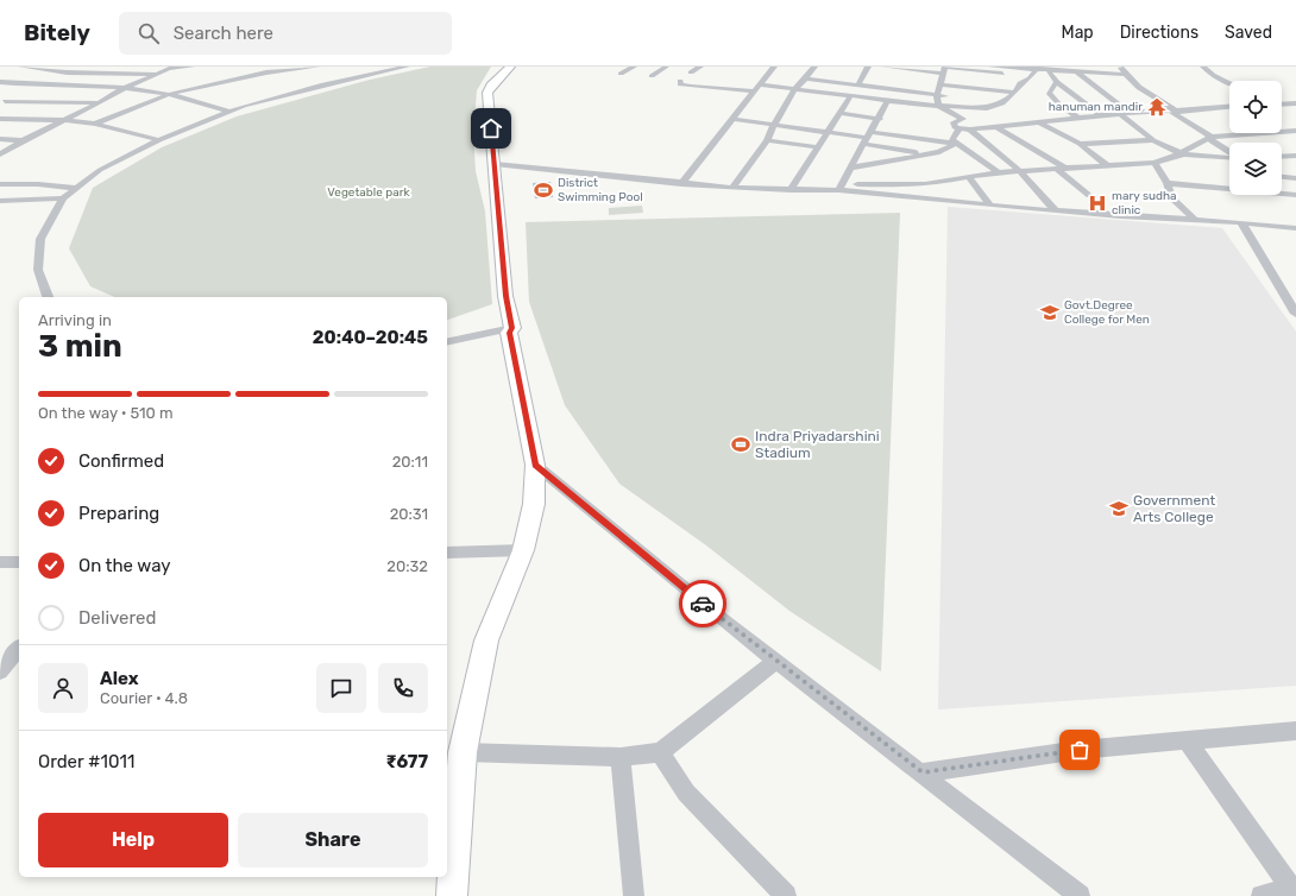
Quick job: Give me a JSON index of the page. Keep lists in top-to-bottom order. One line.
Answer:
{"parks":["Vegetable park"],"places":{"temple":["hanuman mandir"],"sports":["District Swimming Pool","Indra Priyadarshini Stadium"],"hospital":["mary sudha clinic"],"school or university":["Govt.Degree College for Men","Government Arts College"]},"page":{"header":"Bitely","search":"Search here","nav":["Map","Directions","Saved"],"heading":["3 min","Arriving in","20:40–20:45"],"panel":["Alex","Courier · 4.8","Order #1011","₹677"],"bar":"On the way · 510 m","list":[["Confirmed","20:11"],["Preparing","20:31"],["On the way","20:32"],"Delivered"],"buttons":["Help","Share"]}}
